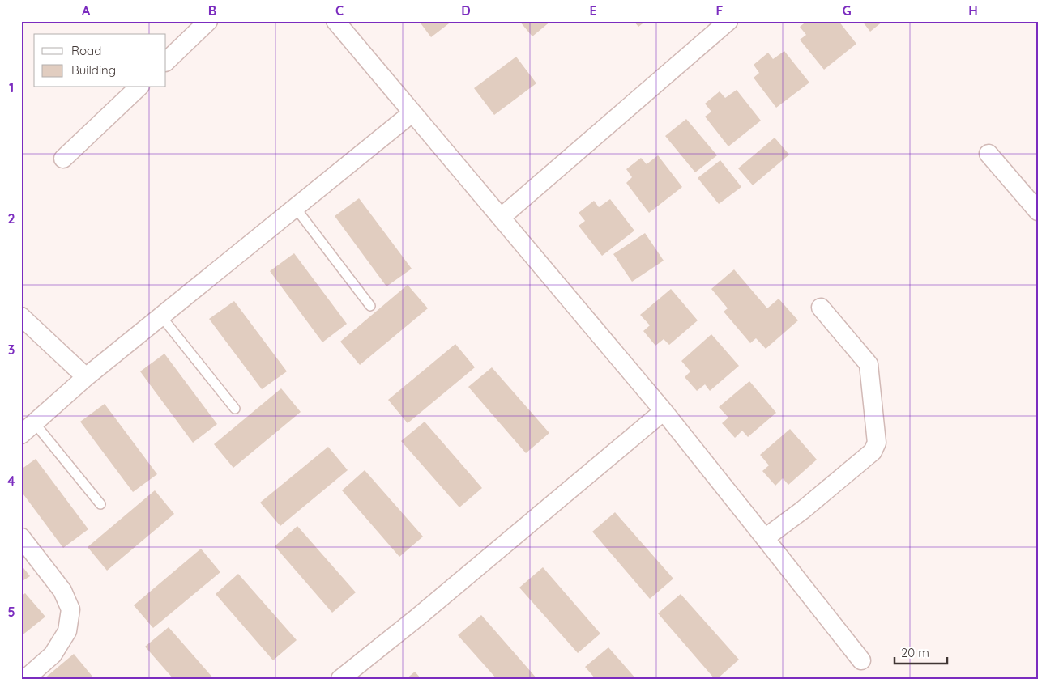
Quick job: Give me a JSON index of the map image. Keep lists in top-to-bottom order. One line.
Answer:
{"legend":["Road","Building"],"scale_bar":"20 m","grid":{"columns":["A","B","C","D","E","F","G","H"],"rows":["1","2","3","4","5"]}}
